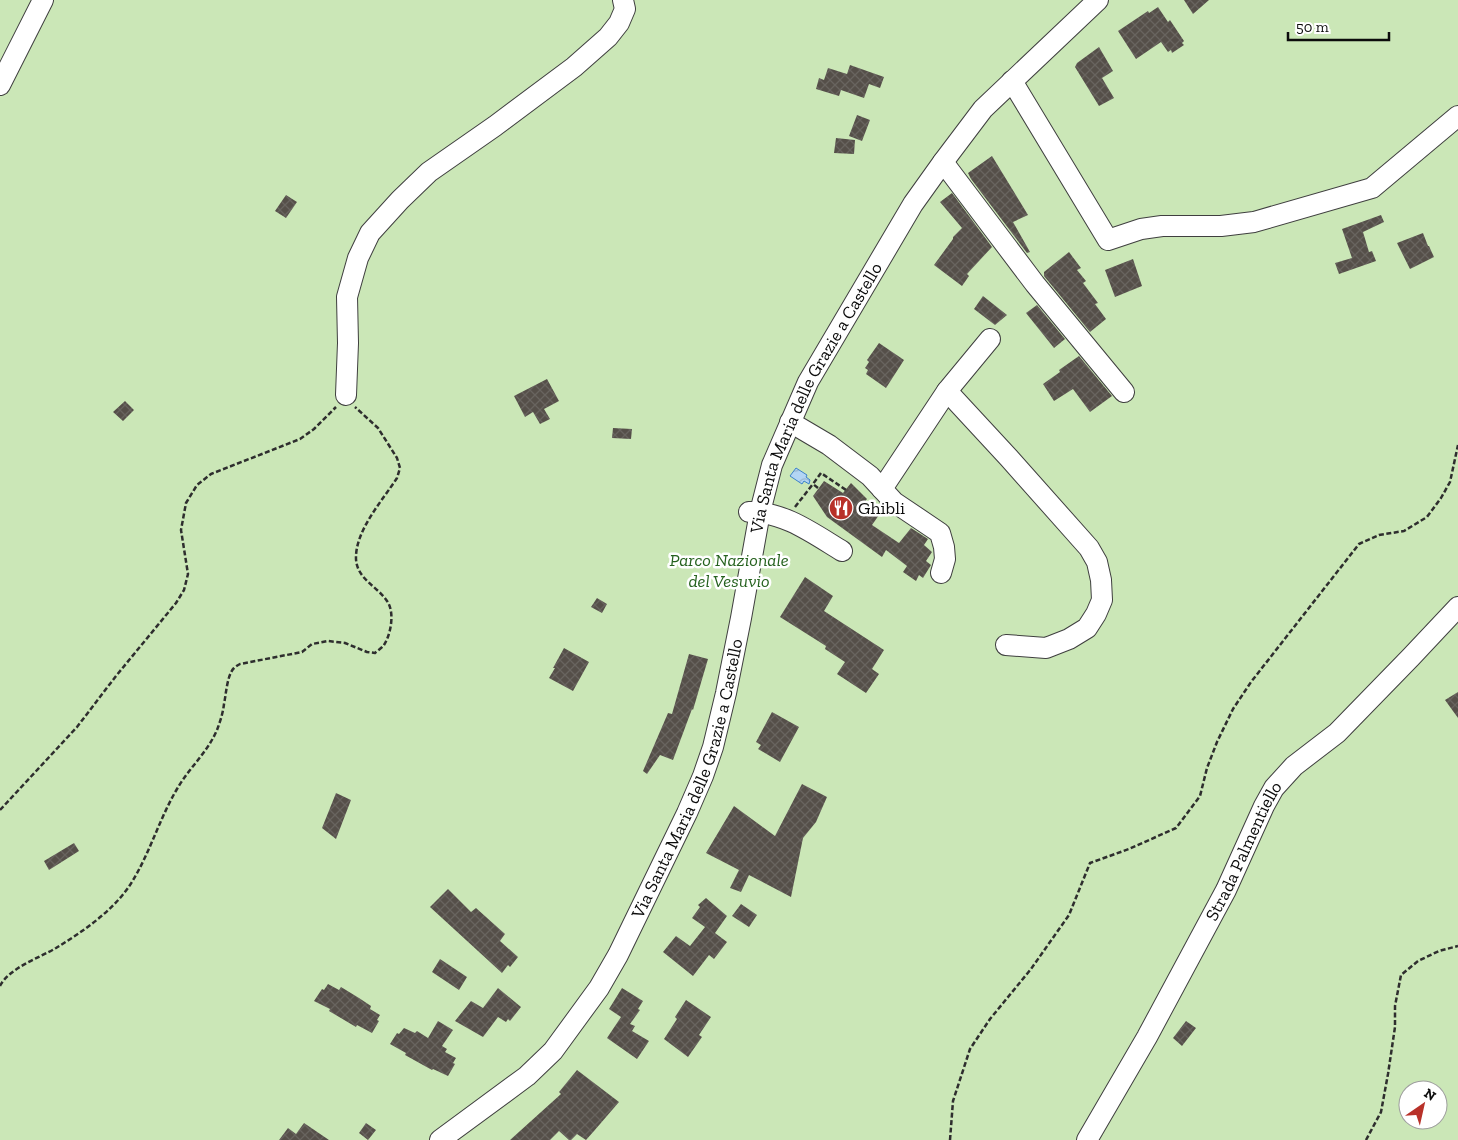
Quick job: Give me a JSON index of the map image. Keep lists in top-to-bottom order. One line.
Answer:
{"streets":{"street":["Via Santa Maria delle Grazie a Castello","Strada Palmentiello"]},"parks":["Parco Nazionale del Vesuvio"],"places":{"restaurant":["Ghibli"]},"scale_bar":"50 m","north":"top right"}
